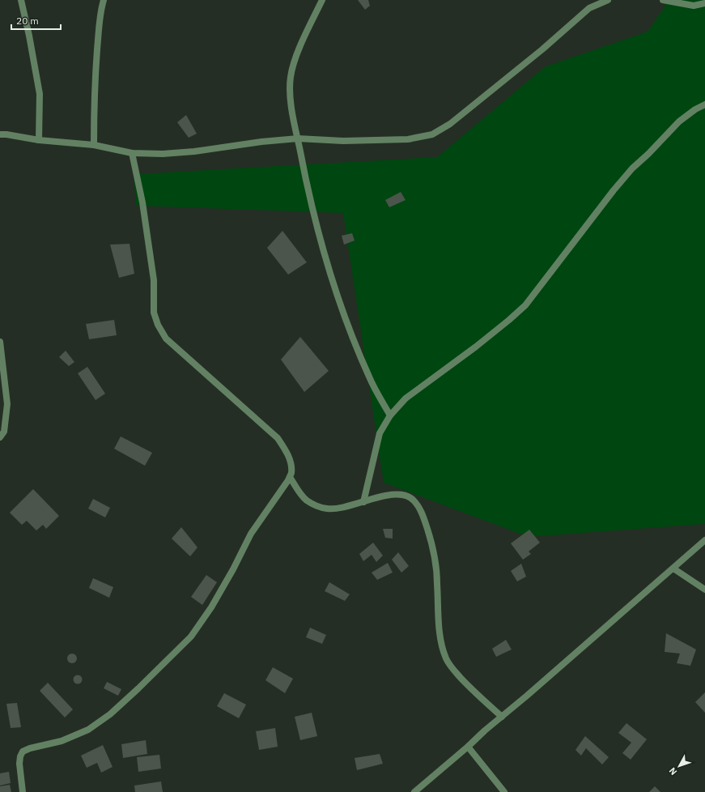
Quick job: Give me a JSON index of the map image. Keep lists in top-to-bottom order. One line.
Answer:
{"scale_bar":"20 m","north":"bottom left"}
